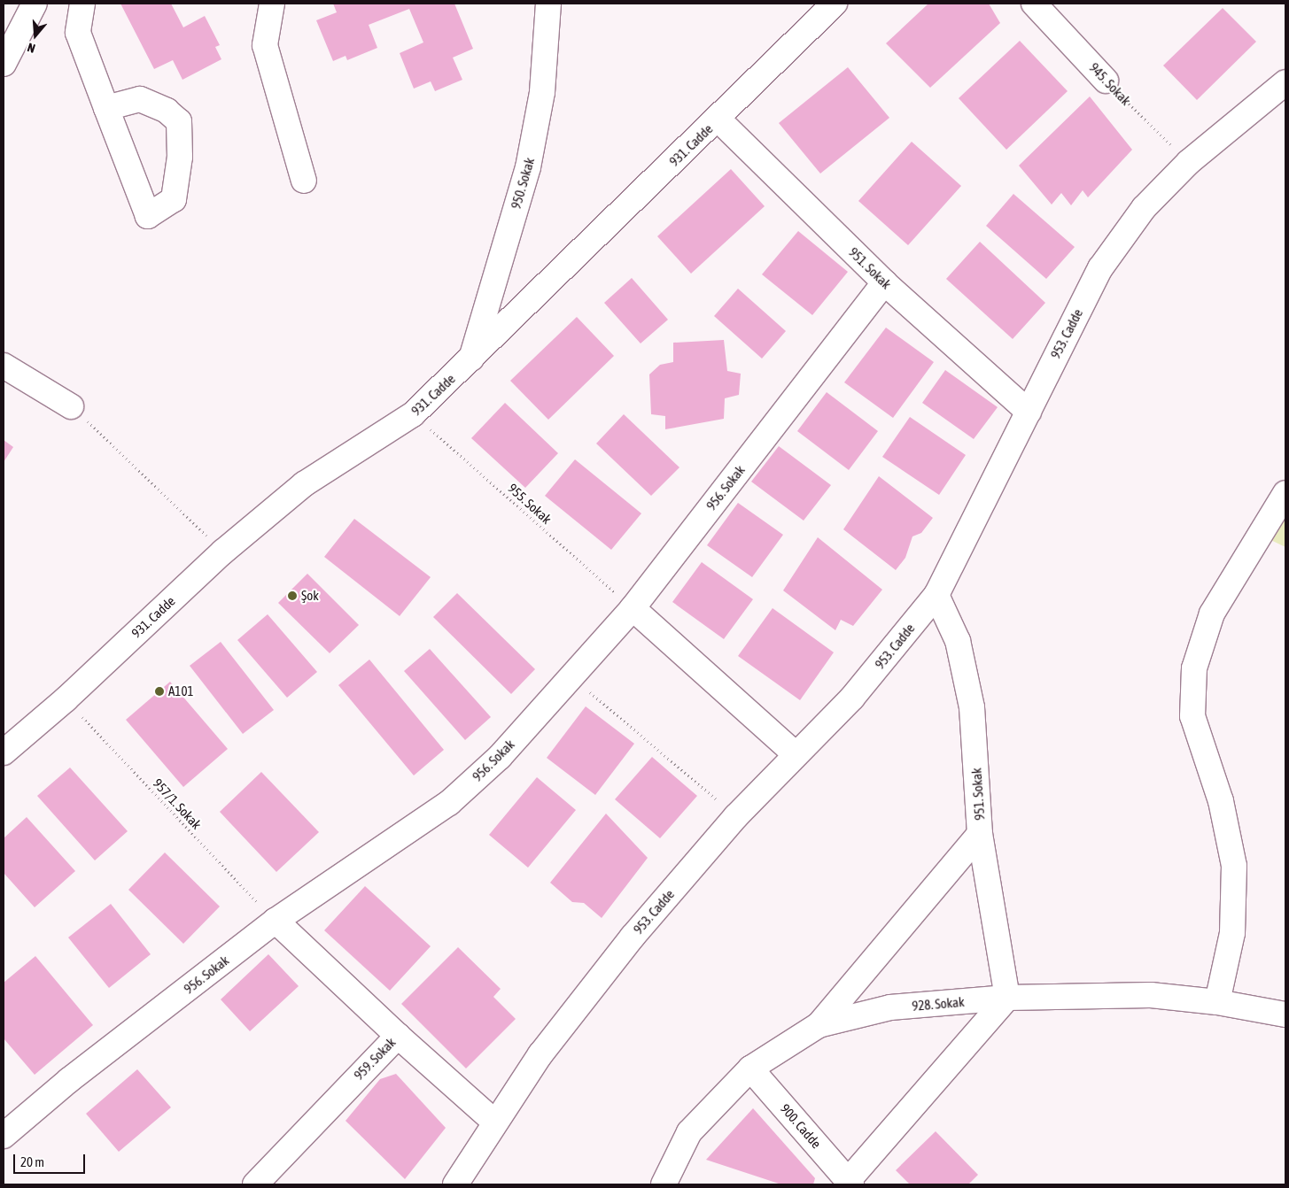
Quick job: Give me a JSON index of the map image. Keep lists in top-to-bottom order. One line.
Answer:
{"streets":{"street":["945. Sokak","931. Cadde","950. Sokak","951. Sokak","953. Cadde","956. Sokak","928. Sokak","959. Sokak","900. Cadde"],"path":["955. Sokak","957/1. Sokak"]},"crossings":[["945. Sokak","953. Cadde"],["931. Cadde","950. Sokak"],["931. Cadde","951. Sokak"],["931. Cadde","955. Sokak"],["931. Cadde","957/1. Sokak"],["951. Sokak","953. Cadde"],["951. Sokak","956. Sokak"],["951. Sokak","928. Sokak"],["956. Sokak","955. Sokak"],["956. Sokak","957/1. Sokak"],["956. Sokak","959. Sokak"],["957/1. Sokak","959. Sokak"],["928. Sokak","900. Cadde"]],"places":["Şok","A101"],"scale_bar":"20 m","north":"bottom"}
